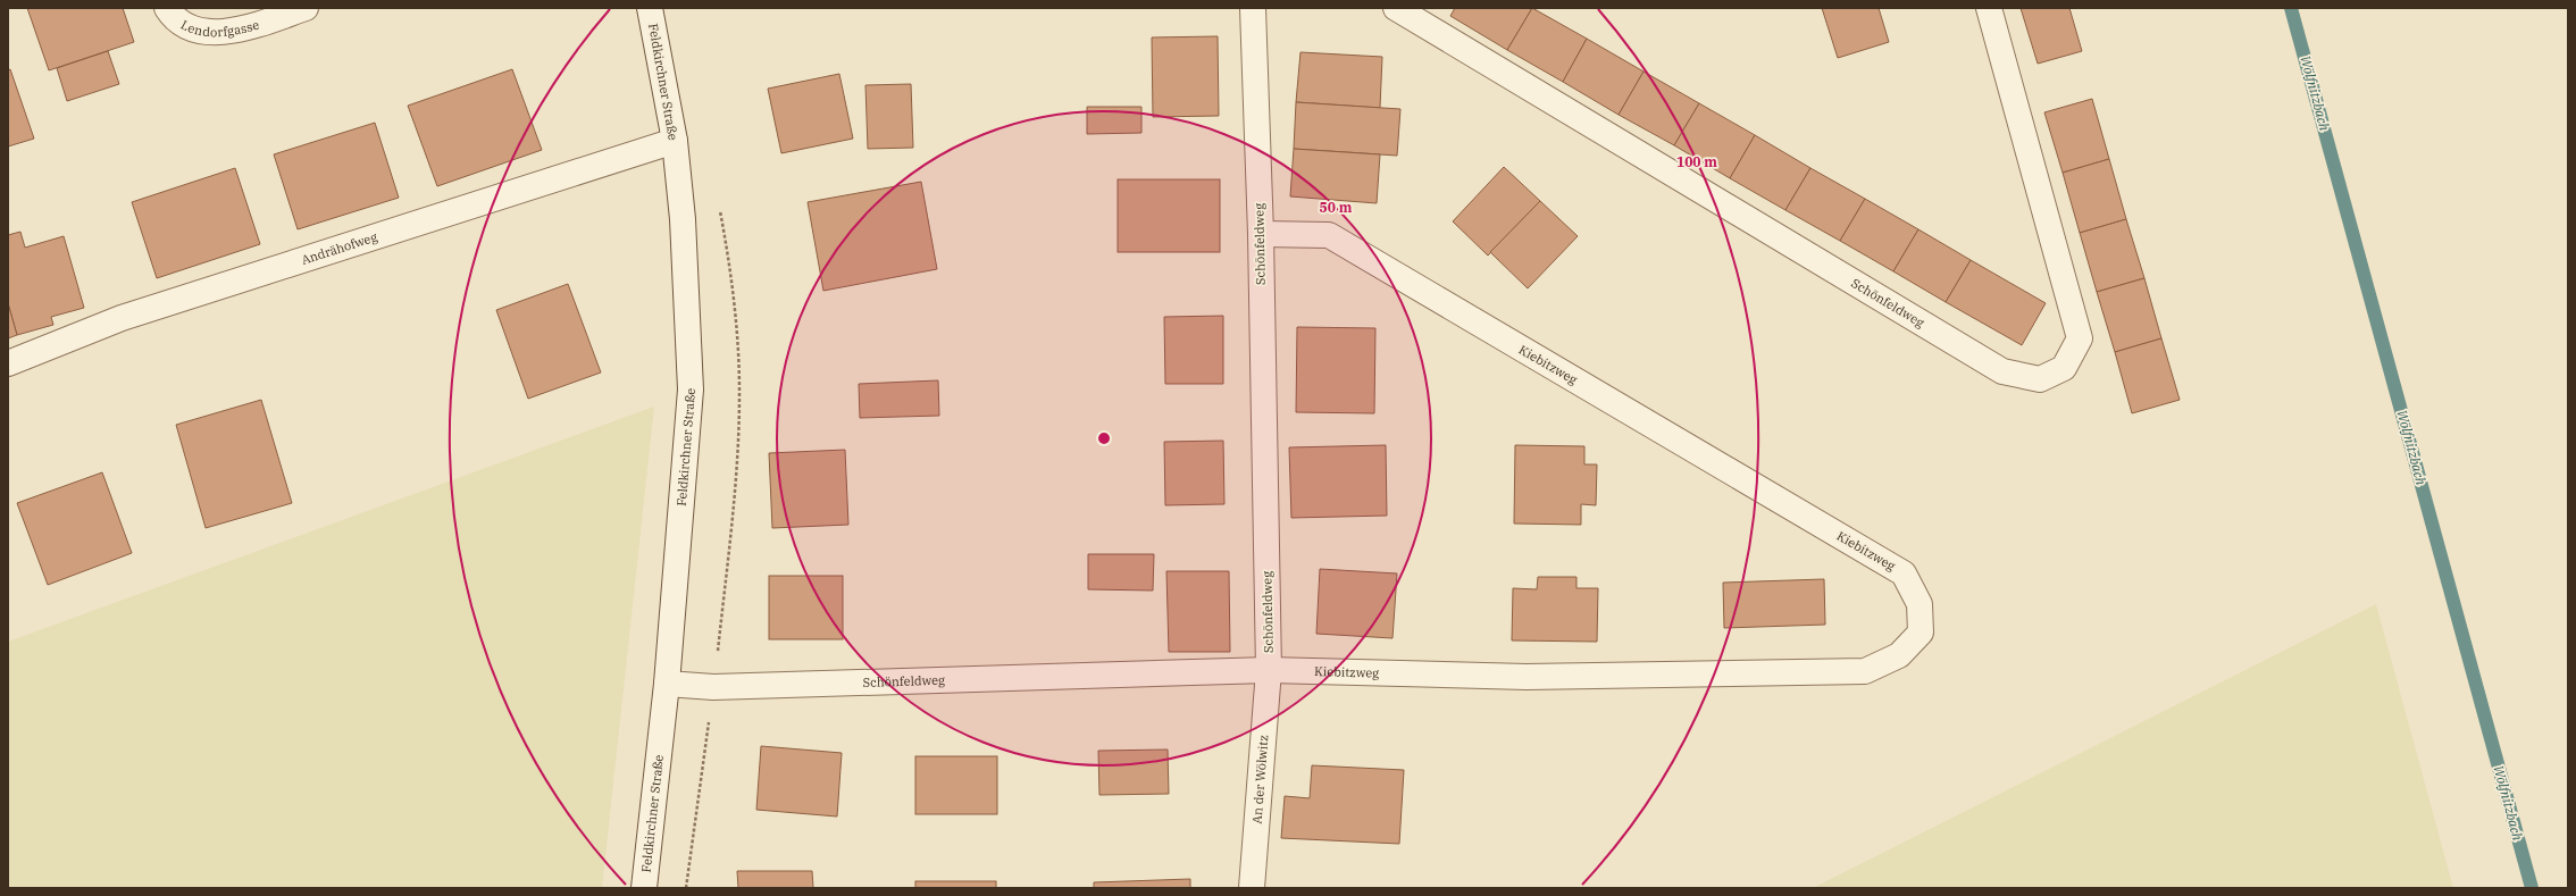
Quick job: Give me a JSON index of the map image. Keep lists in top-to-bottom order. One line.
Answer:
{"streets":{"street":["Lendorfgasse","Feldkirchner Straße","Schönfeldweg","Andrähofweg","Kiebitzweg","An der Wölwitz"]},"crossings":[["Feldkirchner Straße","Schönfeldweg"],["Feldkirchner Straße","Andrähofweg"],["Schönfeldweg","Kiebitzweg"],["Schönfeldweg","An der Wölwitz"],["Kiebitzweg","An der Wölwitz"]],"water":["Wölfnitzbach"],"rings":["100 m","50 m"]}
